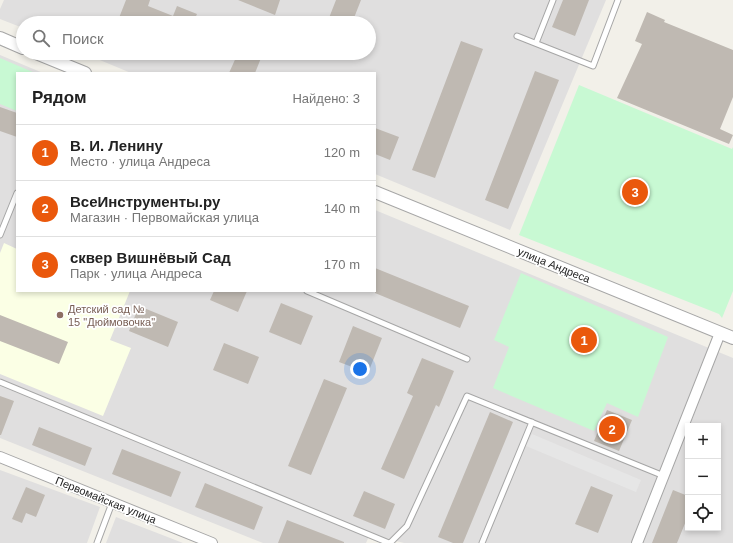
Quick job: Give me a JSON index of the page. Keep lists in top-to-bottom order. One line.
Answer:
{"streets":{"street":["улица Андреса","Первомайская улица"]},"places":["Детский сад № 15 \"Дюймовочка\""],"page":{"search":"Поиск","heading":["Рядом","Найдено: 3"],"list":[{"mark":"1","name":"В. И. Ленину","note":"Место · улица Андреса","value":"120 m"},{"mark":"2","name":"ВсеИнструменты.ру","note":"Магазин · Первомайская улица","value":"140 m"},{"mark":"3","name":"сквер Вишнёвый Сад","note":"Парк · улица Андреса","value":"170 m"}],"pins":["3","1","2"],"map_buttons":["+","−"]}}
